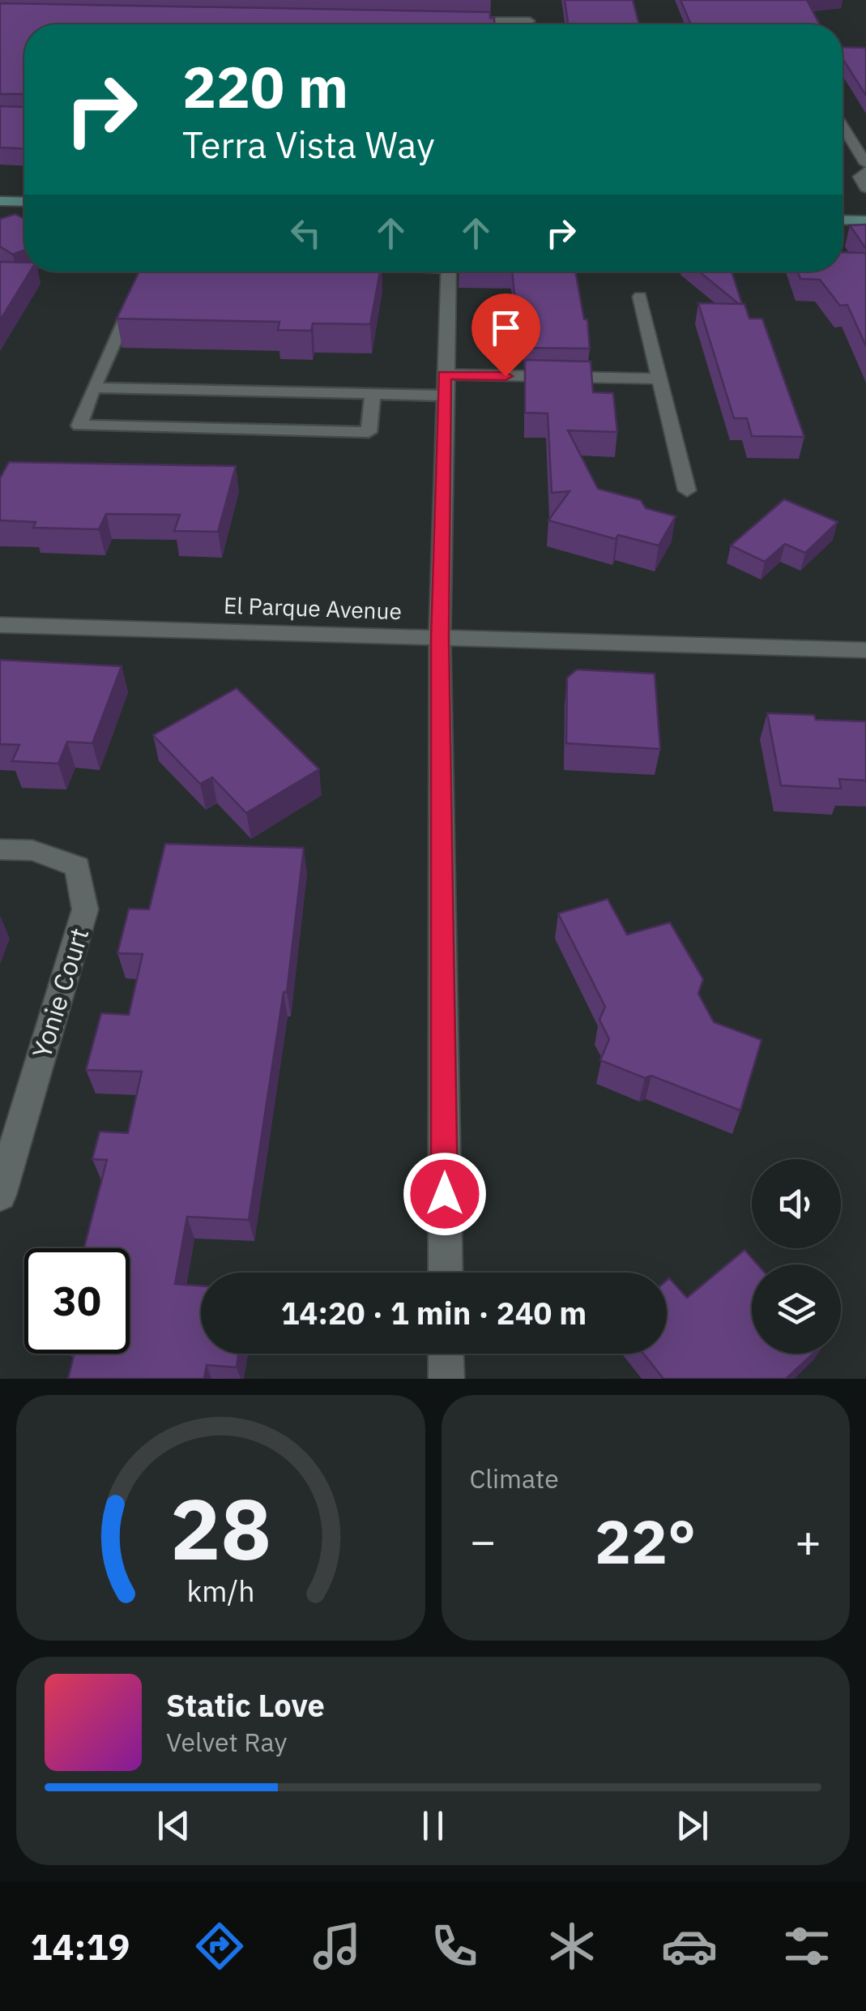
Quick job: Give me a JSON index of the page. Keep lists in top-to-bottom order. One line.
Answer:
{"streets":{"street":["El Parque Avenue","Yonie Court"]},"page":{"turn":["220 m","Terra Vista Way"],"limit":"30","trip":"14:20 · 1 min · 240 m","tile":"Climate","heat":["−","22°","+"],"song":["Static Love","Velvet Ray"],"tabs":"14:19","gauge":["28","km/h"]}}
